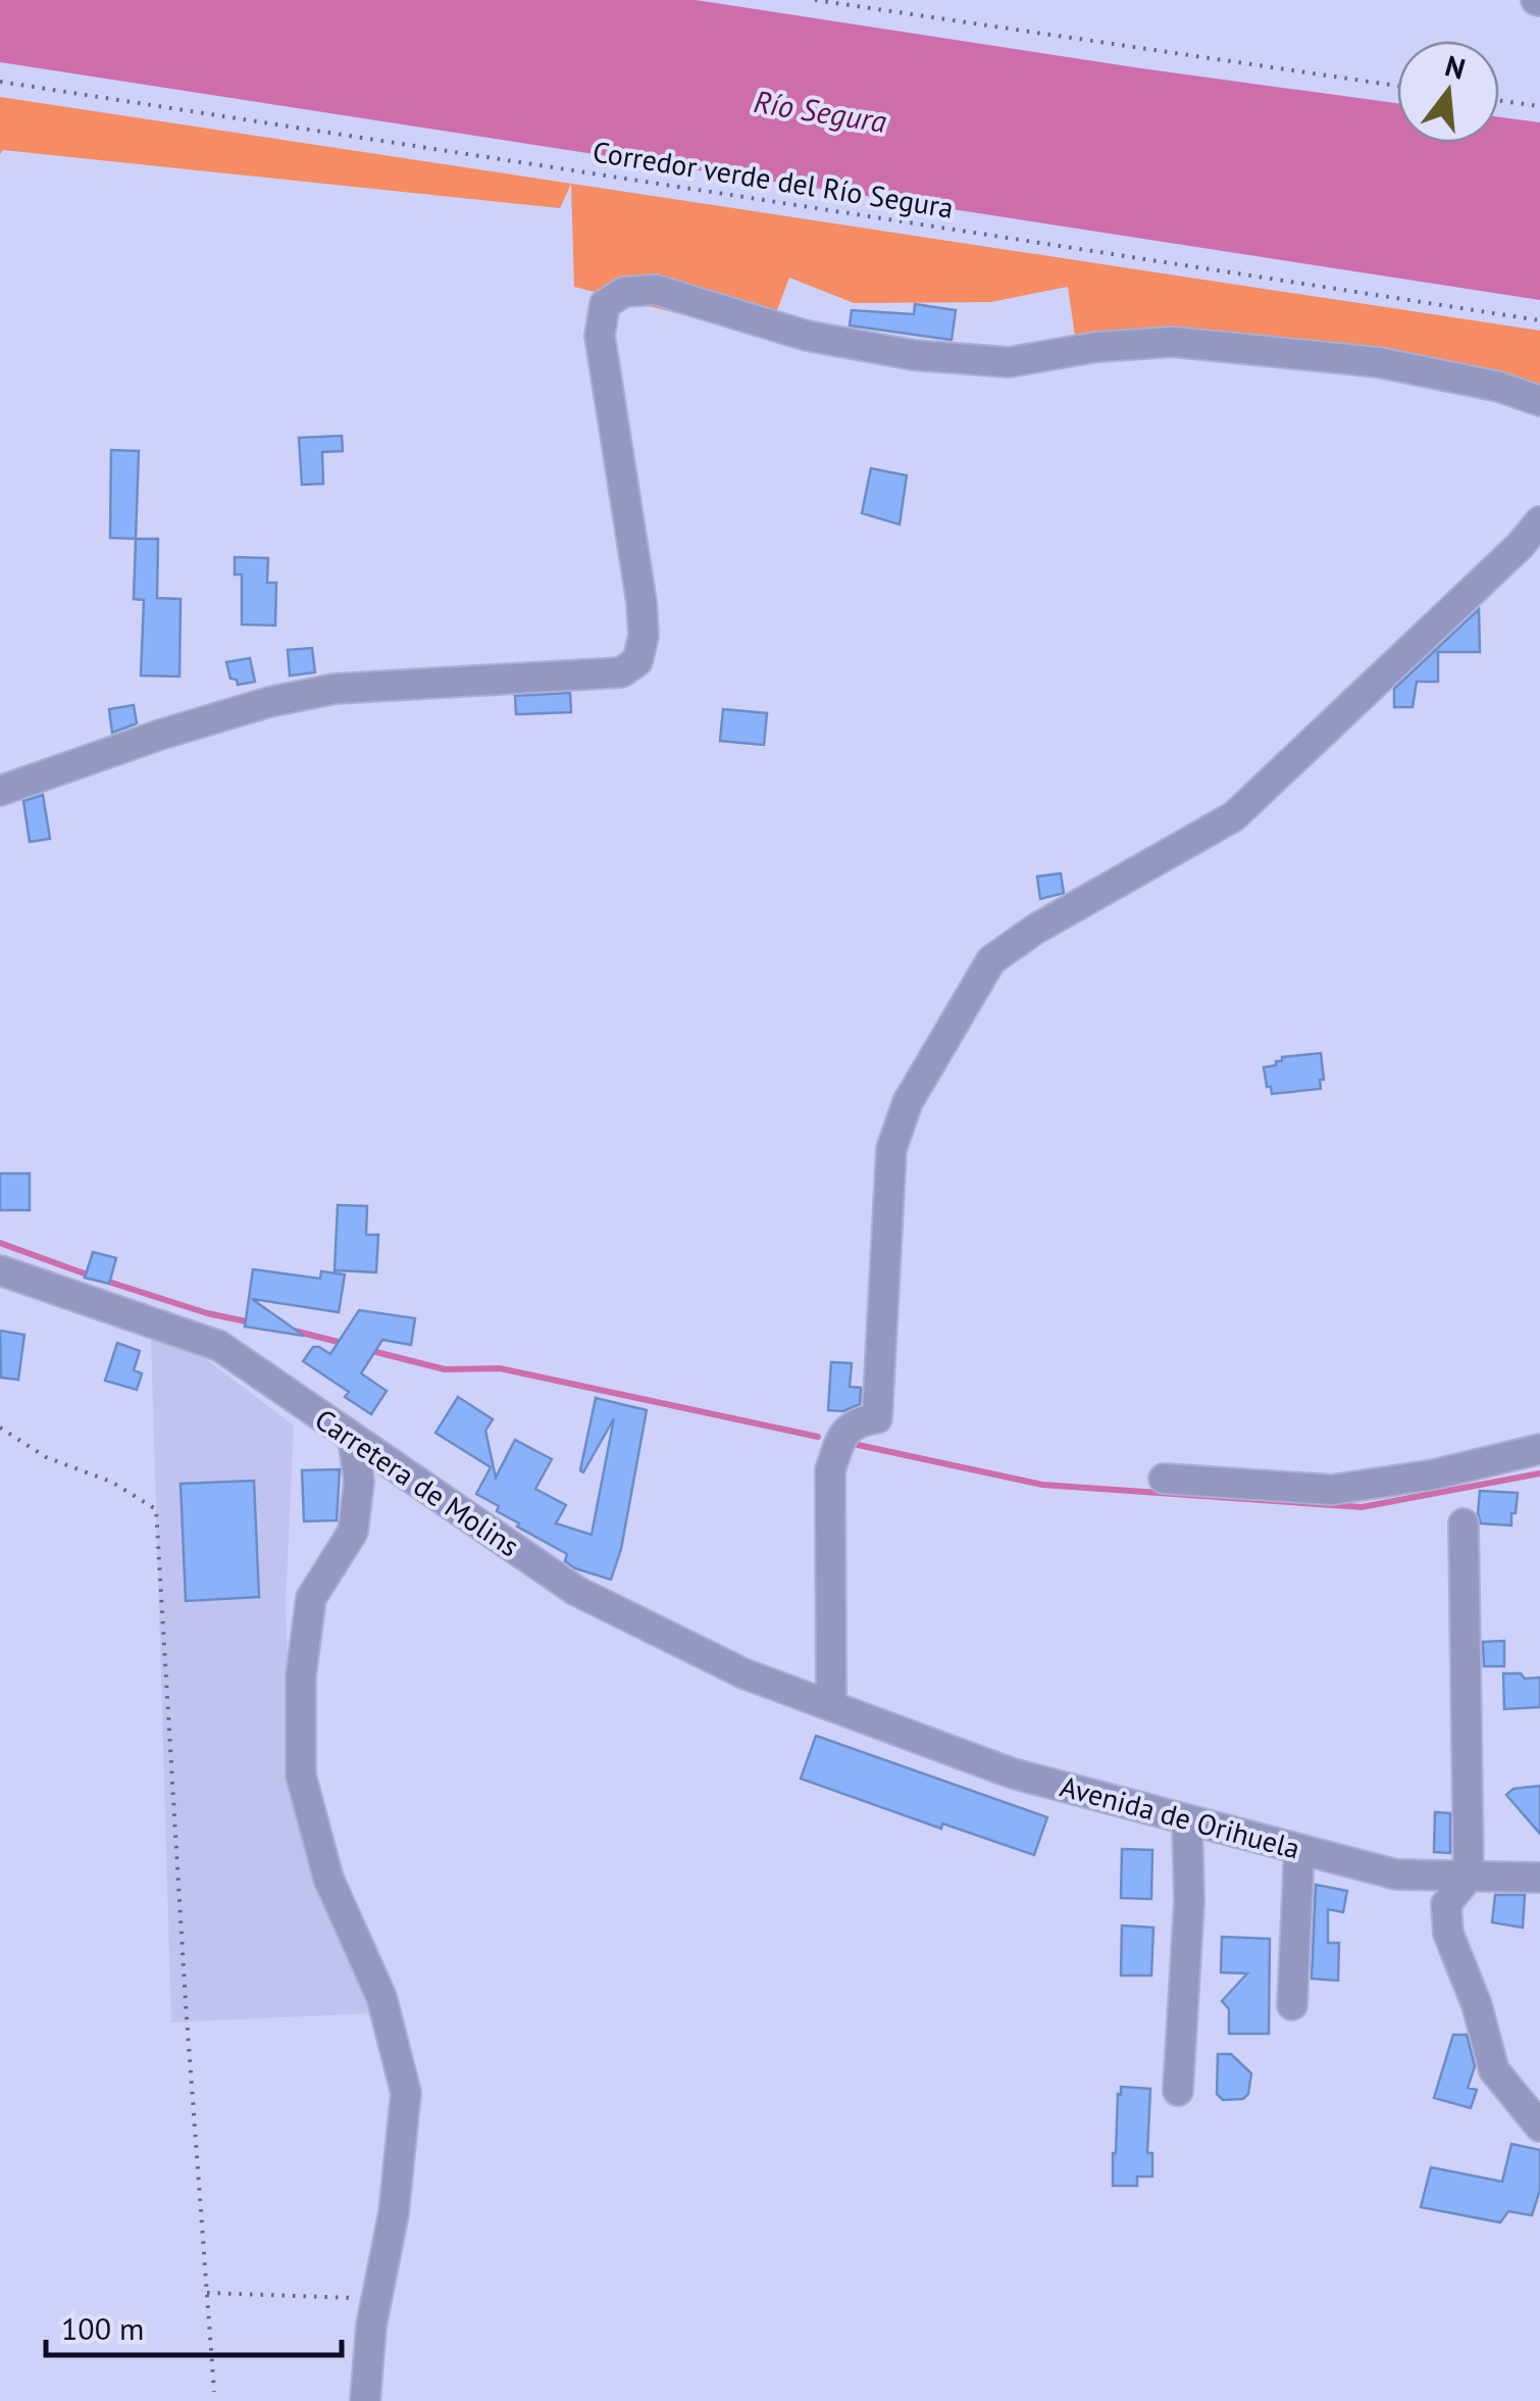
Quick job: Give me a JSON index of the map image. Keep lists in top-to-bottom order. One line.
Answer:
{"streets":{"street":["Carretera de Molins","Avenida de Orihuela"],"path":["Corredor verde del Río Segura"]},"crossings":[["Carretera de Molins","Avenida de Orihuela"]],"water":["Río Segura"],"scale_bar":"100 m","north":"top"}
